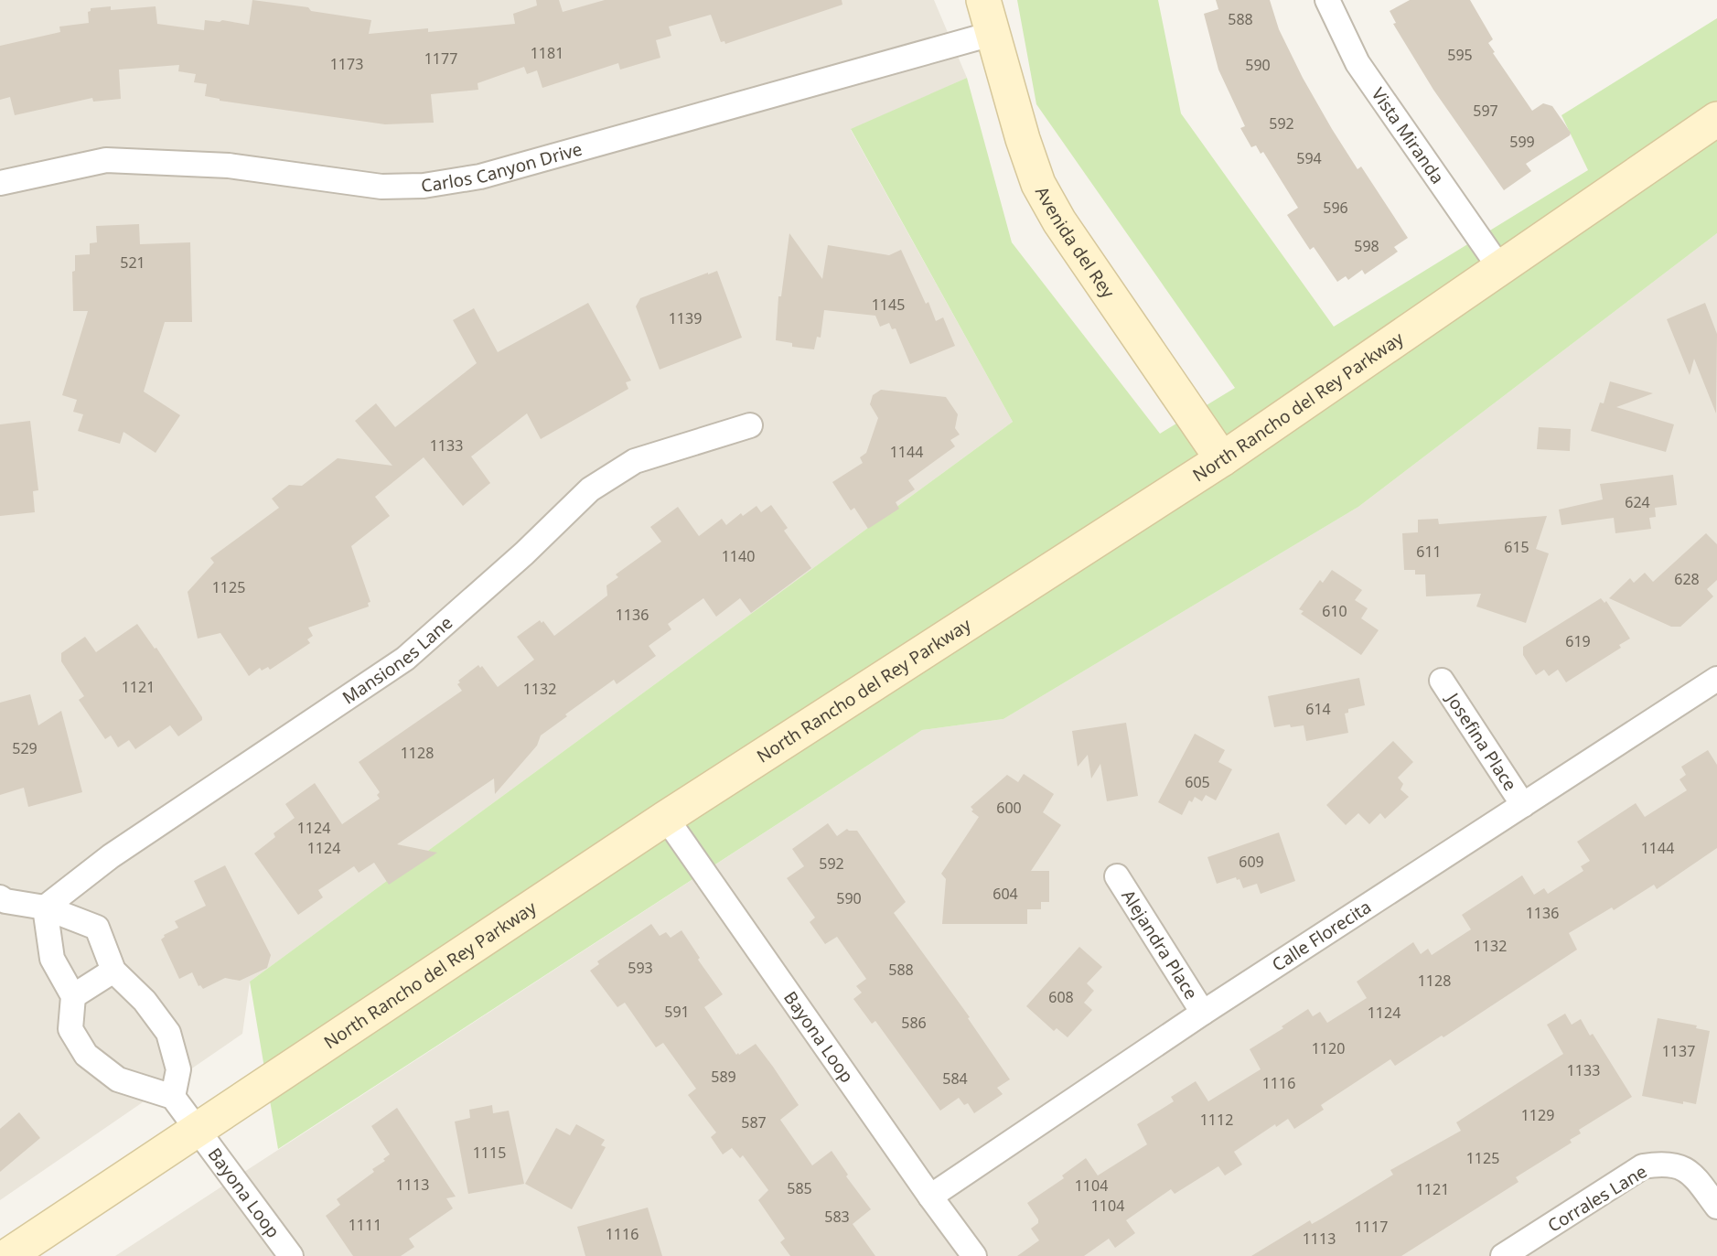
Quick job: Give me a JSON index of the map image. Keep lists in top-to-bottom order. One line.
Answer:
{"streets":{"street":["Vista Miranda","Carlos Canyon Drive","Avenida del Rey","North Rancho del Rey Parkway","Mansiones Lane","Josefina Place","Calle Florecita","Alejandra Place","Bayona Loop","Corrales Lane"]},"crossings":[["Vista Miranda","North Rancho del Rey Parkway"],["Carlos Canyon Drive","Avenida del Rey"],["Avenida del Rey","North Rancho del Rey Parkway"],["North Rancho del Rey Parkway","Bayona Loop"],["Josefina Place","Calle Florecita"],["Calle Florecita","Alejandra Place"],["Calle Florecita","Bayona Loop"]],"house_numbers":["588","1181","595","1177","1173","590","597","592","599","594","596","598","521","1145","1139","1133","1144","624","615","611","1140","628","1125","610","1136","619","1121","1132","614","529","1128","605","600","1124","1124","1144","609","592","604","590","1136","1132","593","588","1128","608","591","1124","586","1120","1137","1133","589","584","1116","1129","1112","587","1115","1125","1113","1104","585","1121","1104","583","1111","1117","1116","1113"]}
